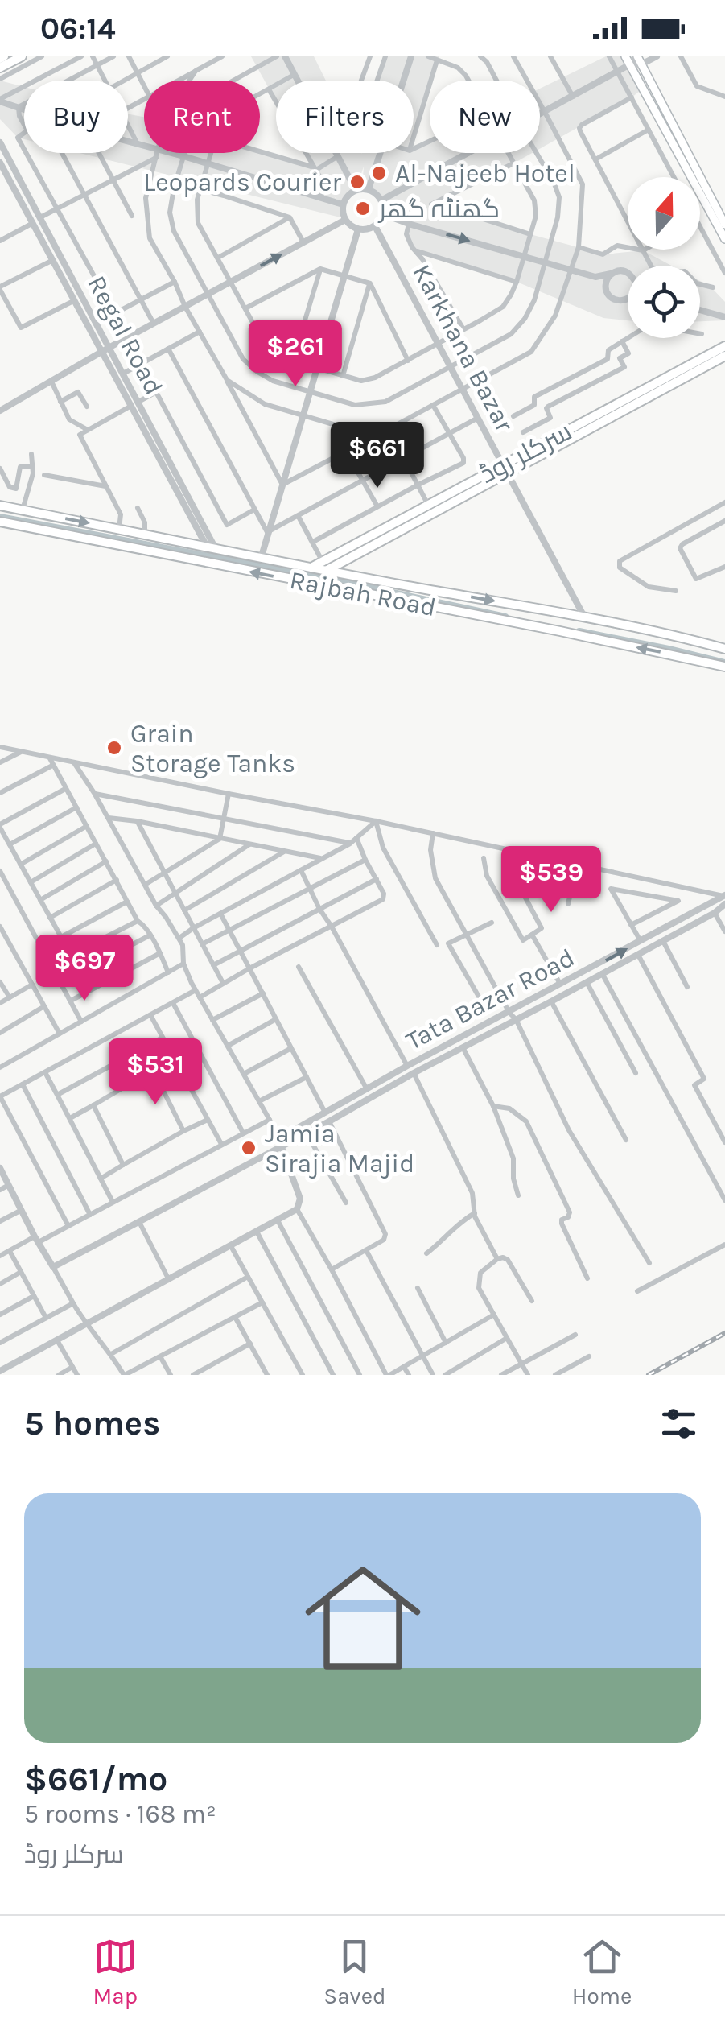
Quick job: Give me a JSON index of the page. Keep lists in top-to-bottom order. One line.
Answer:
{"streets":{"main road":["سرکلر روڈ","Rajbah Road"],"street":["Regal Road","Karkhana Bazar","Tata Bazar Road"]},"crossings":[["Regal Road","Rajbah Road"],["Karkhana Bazar","سرکلر روڈ"],["Karkhana Bazar","Rajbah Road"],["سرکلر روڈ","Rajbah Road"]],"places":["Al-Najeeb Hotel","Leopards Courier","گھنٹہ گھر","Grain Storage Tanks","Jamia Sirajia Majid"],"north":"top","page":{"status":"06:14","chip":["Buy","Rent","Filters","New"],"price":["$261","$661","$539","$697","$531"],"heading":"5 homes","list":[{"name":"$661/mo","note":"5 rooms · 168 m² · سرکلر روڈ"}],"tabs":["Map","Saved","Home"]}}
